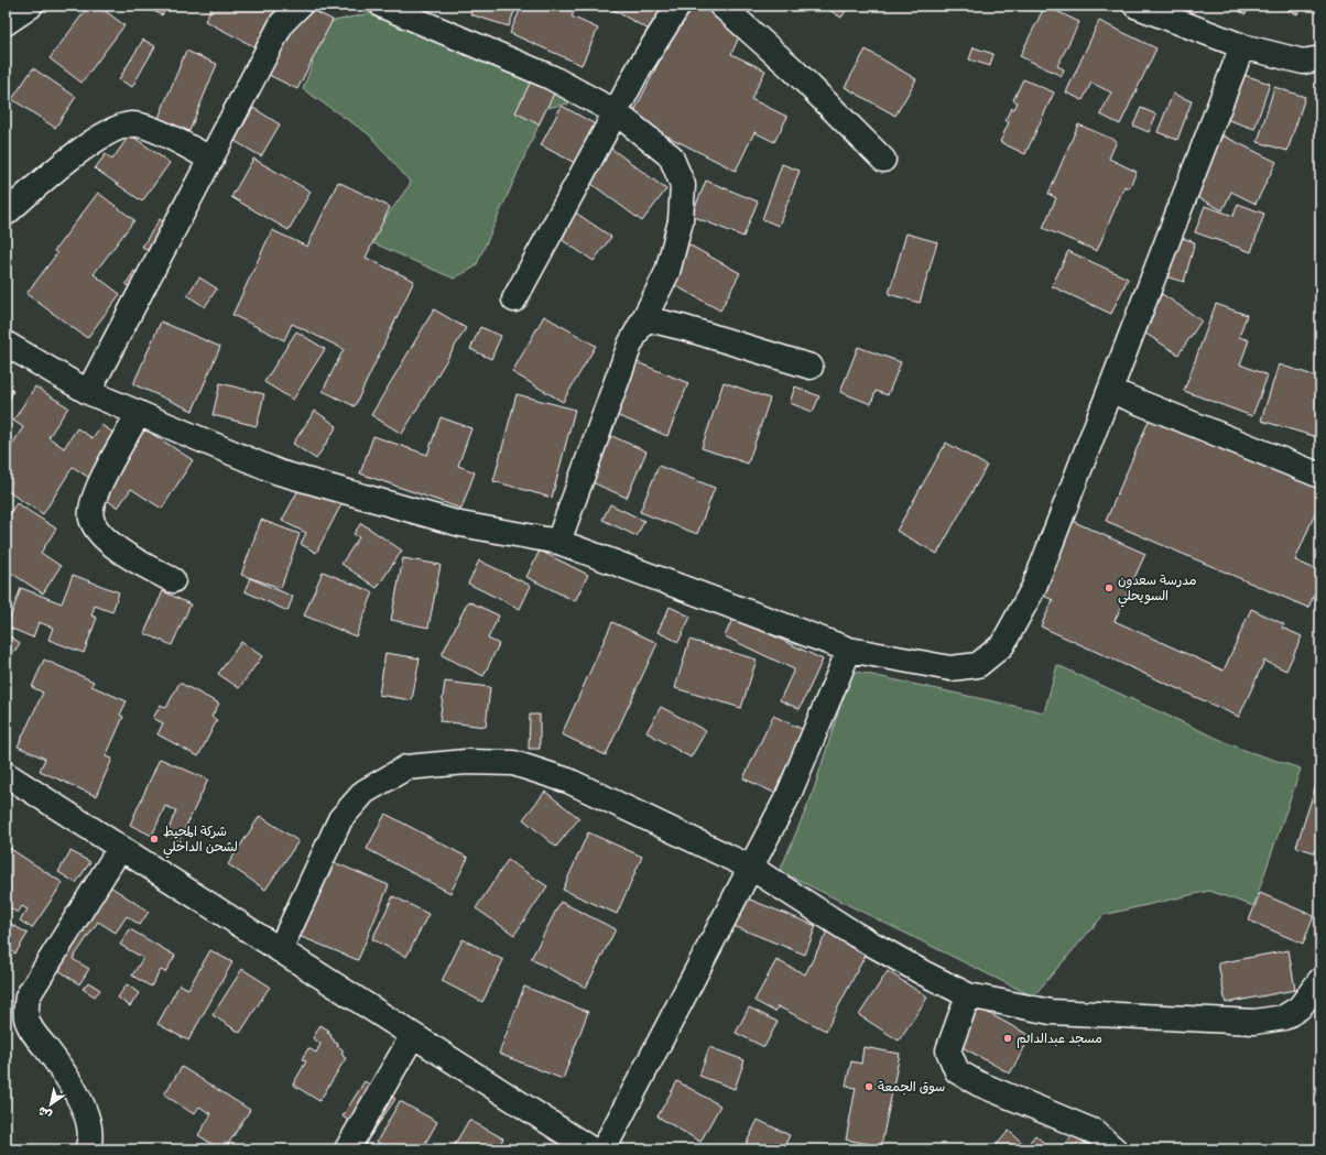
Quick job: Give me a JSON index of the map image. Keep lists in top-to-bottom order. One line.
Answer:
{"places":["مدرسة سعدون السويحلي","شركة المحيط لشحن الداخلي","مسجد عبدالدائم","سوق الجمعة"],"north":"bottom left"}
